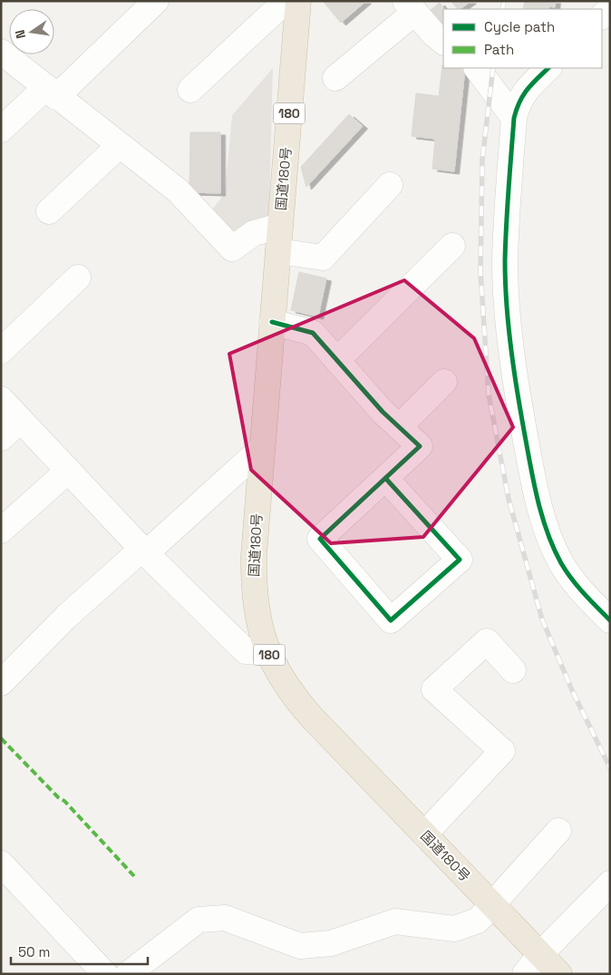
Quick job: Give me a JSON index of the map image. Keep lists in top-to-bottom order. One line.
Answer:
{"streets":{"highway":["180","国道180号"]},"legend":["Cycle path","Path"],"scale_bar":"50 m","north":"left"}
